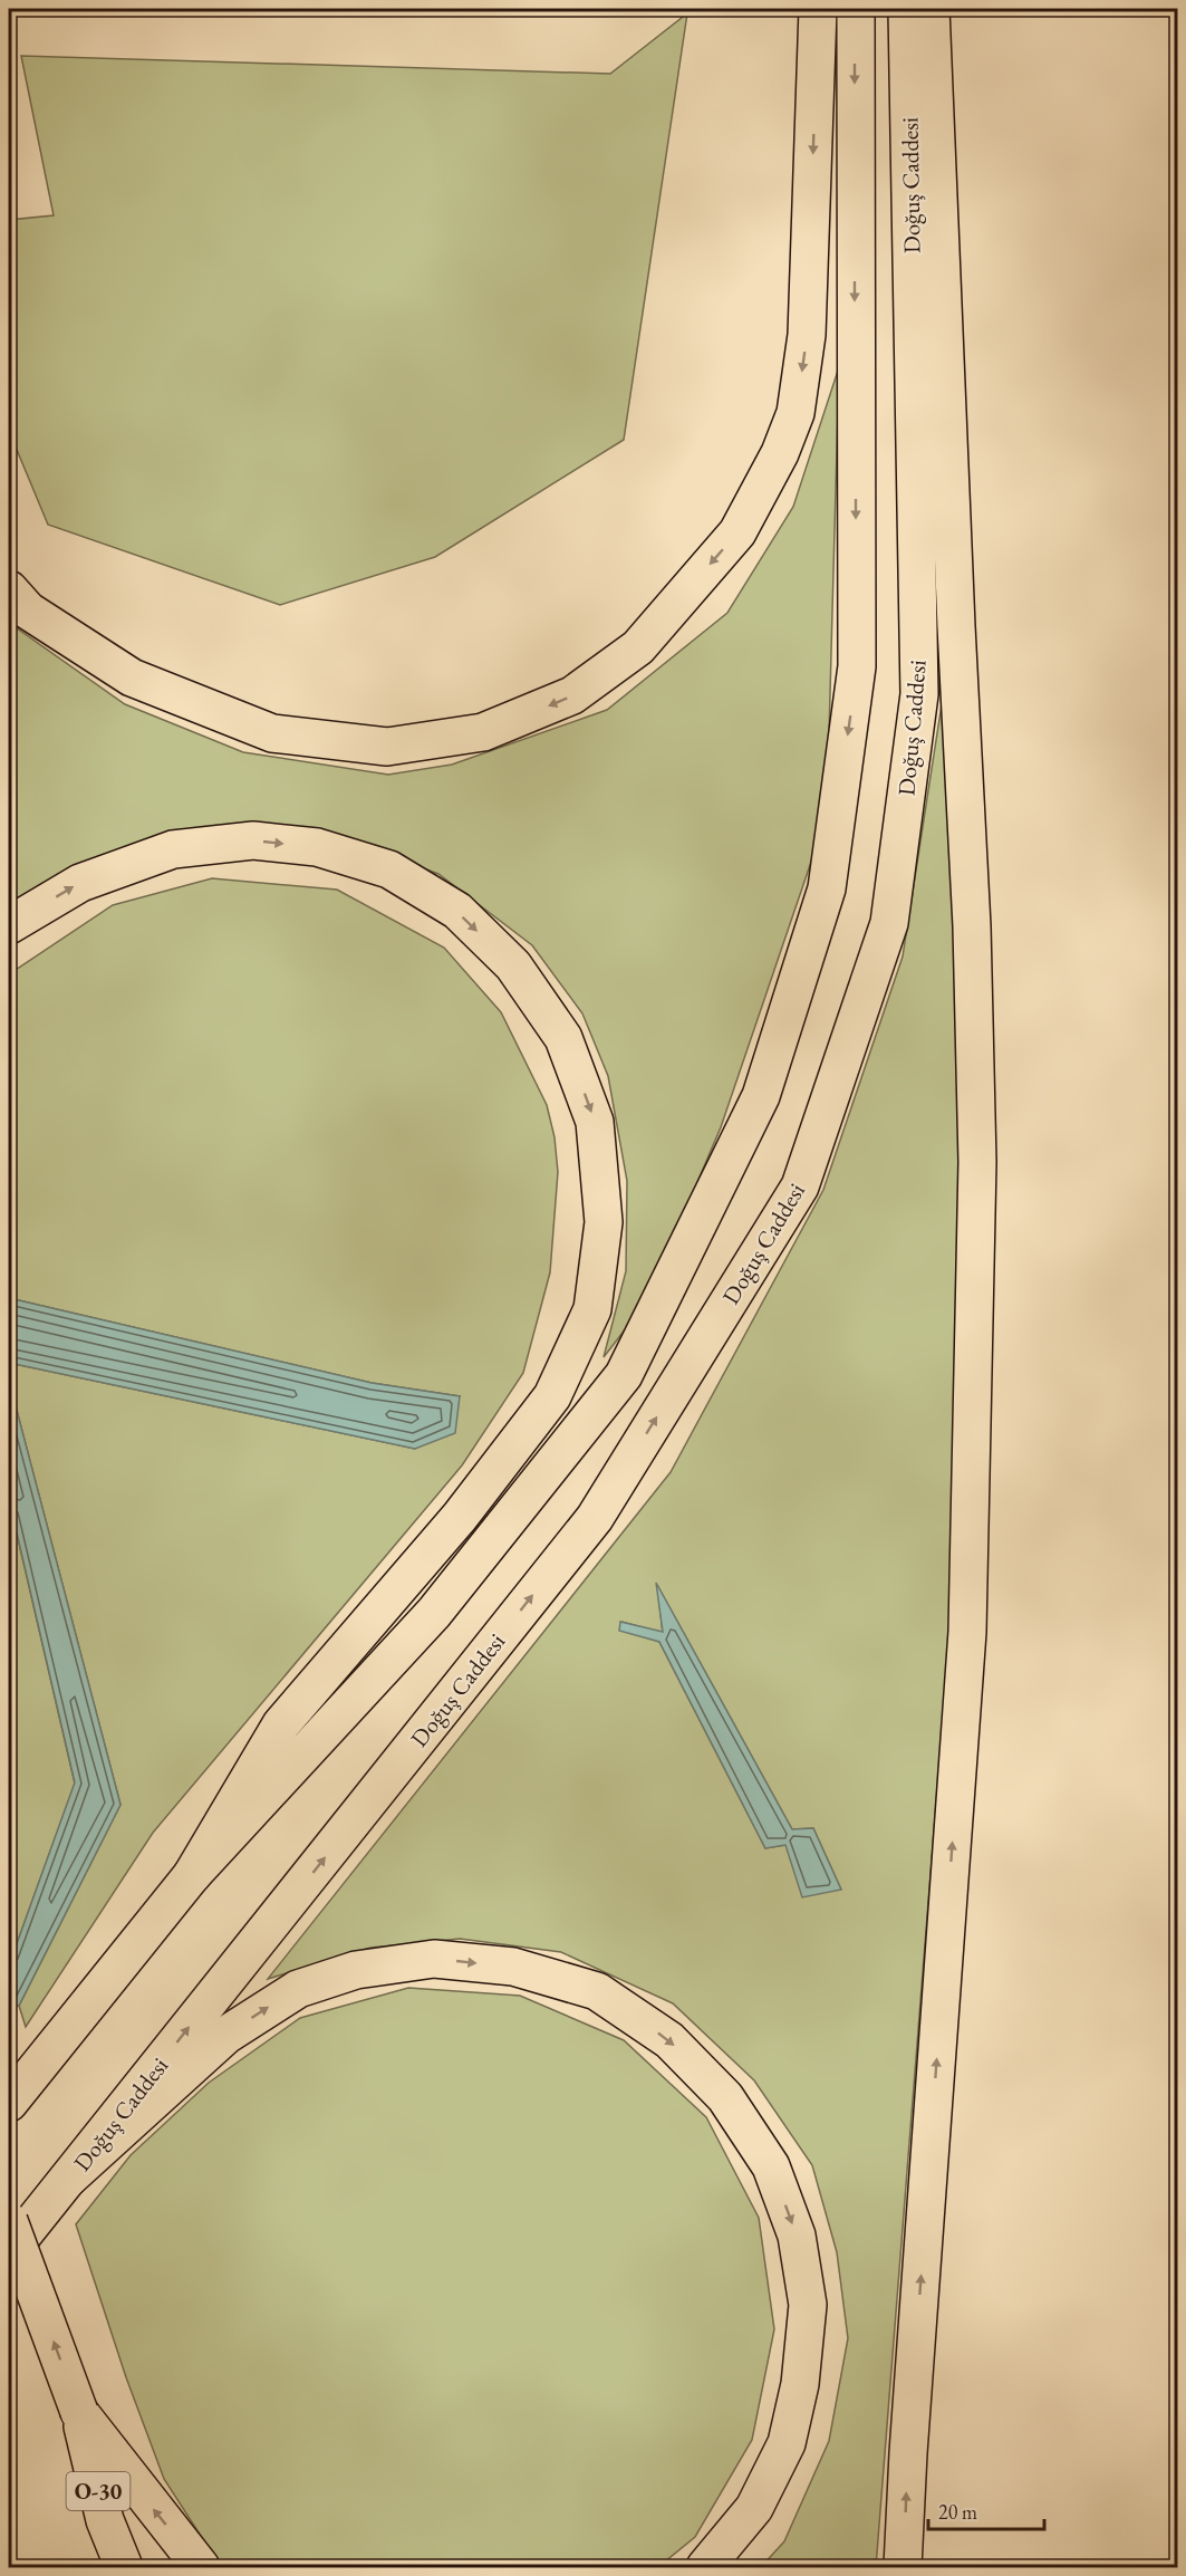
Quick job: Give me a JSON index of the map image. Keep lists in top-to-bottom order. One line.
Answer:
{"streets":{"main road":["Doğuş Caddesi","O-30"]},"scale_bar":"20 m"}
